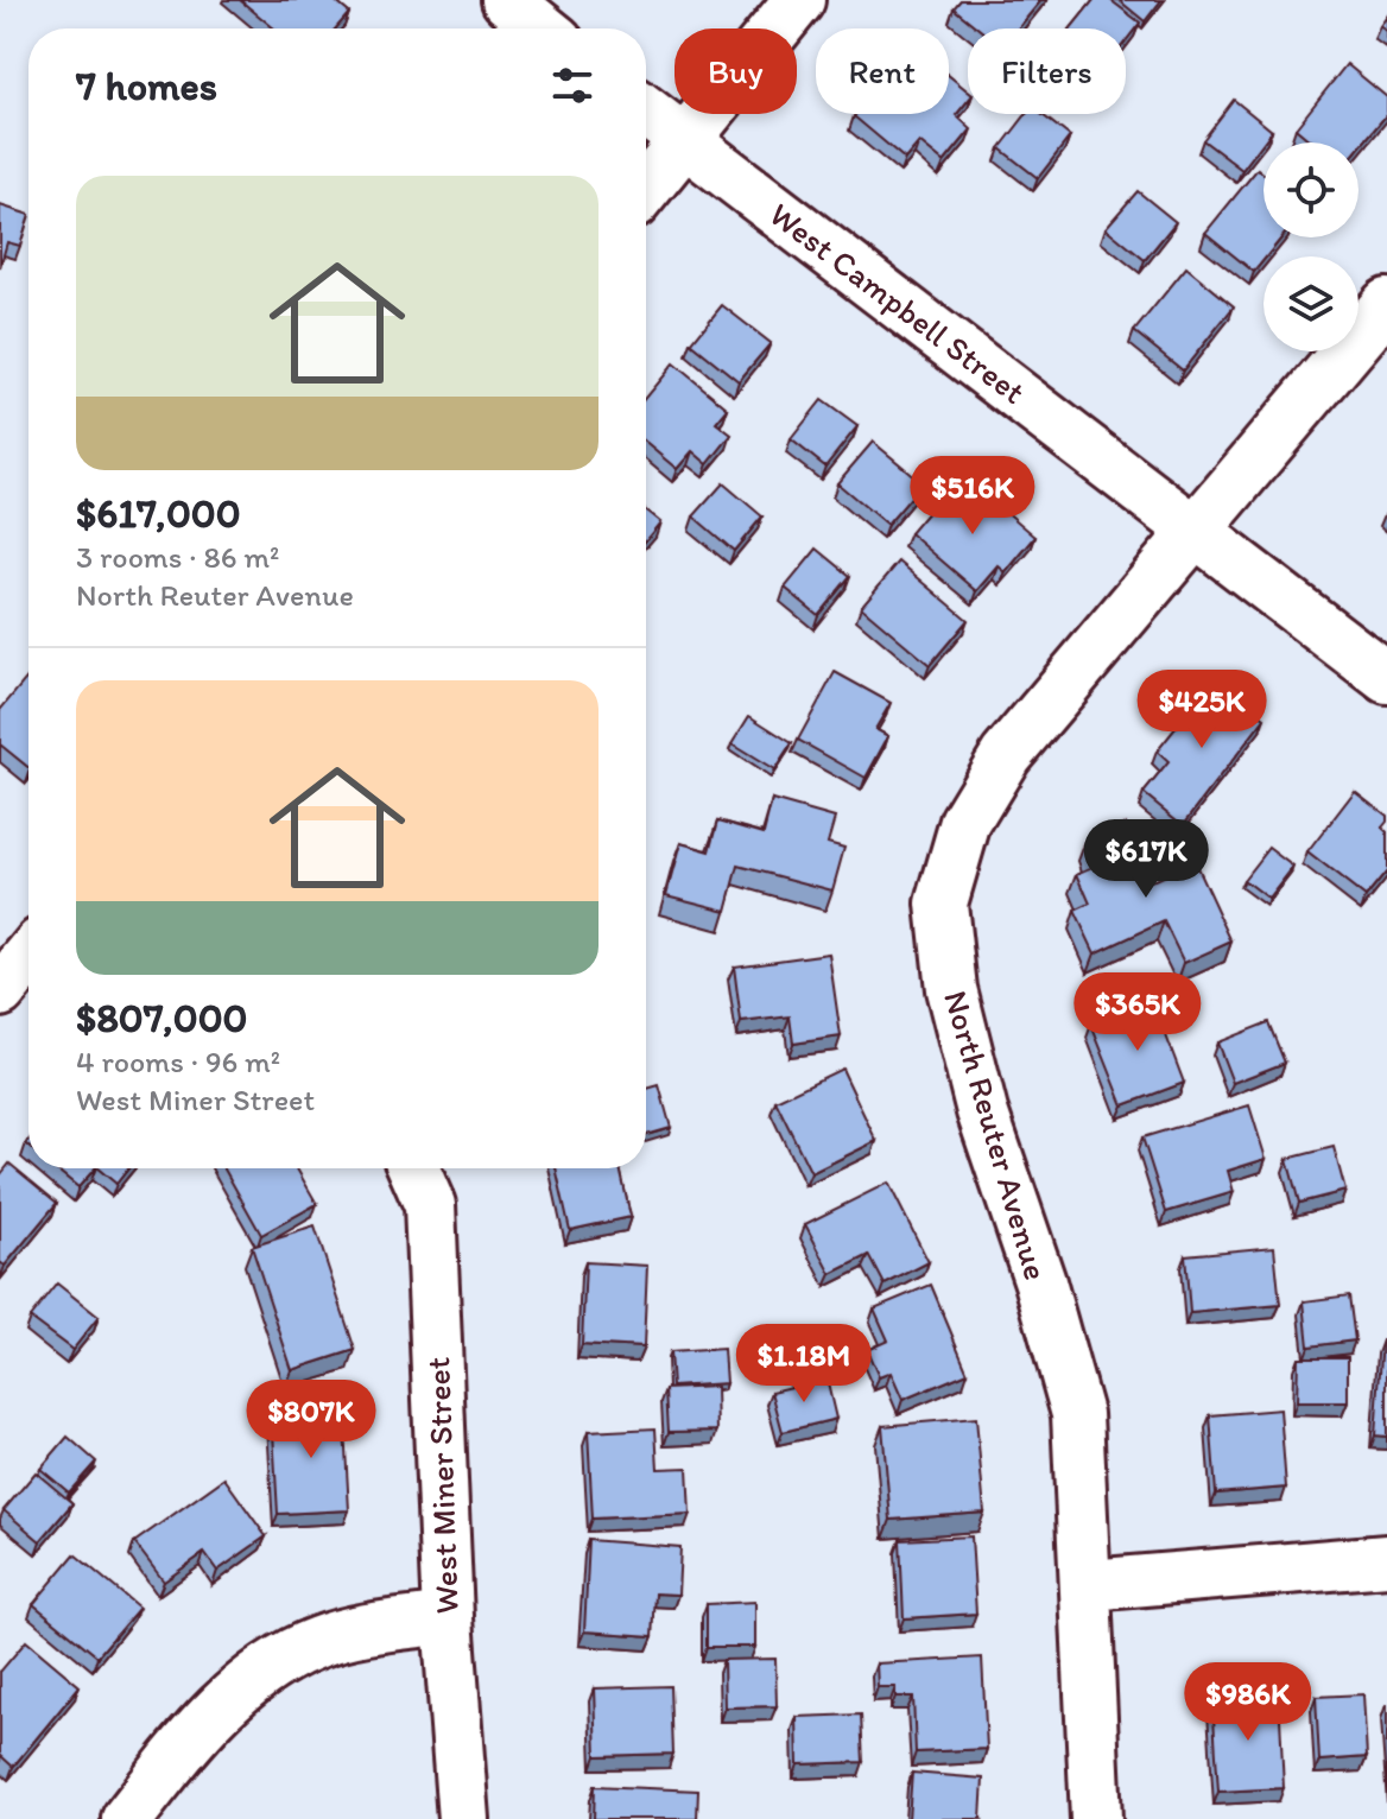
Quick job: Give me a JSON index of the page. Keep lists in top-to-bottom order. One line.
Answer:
{"streets":{"street":["West Campbell Street","North Reuter Avenue","West Miner Street"]},"crossings":[["West Campbell Street","North Reuter Avenue"]],"page":{"chip":["Buy","Rent","Filters"],"heading":"7 homes","list":[{"name":"$617,000","note":"3 rooms · 86 m² · North Reuter Avenue"},{"name":"$807,000","note":"4 rooms · 96 m² · West Miner Street"}],"price":["$516K","$425K","$617K","$365K","$1.18M","$807K","$986K"]}}
